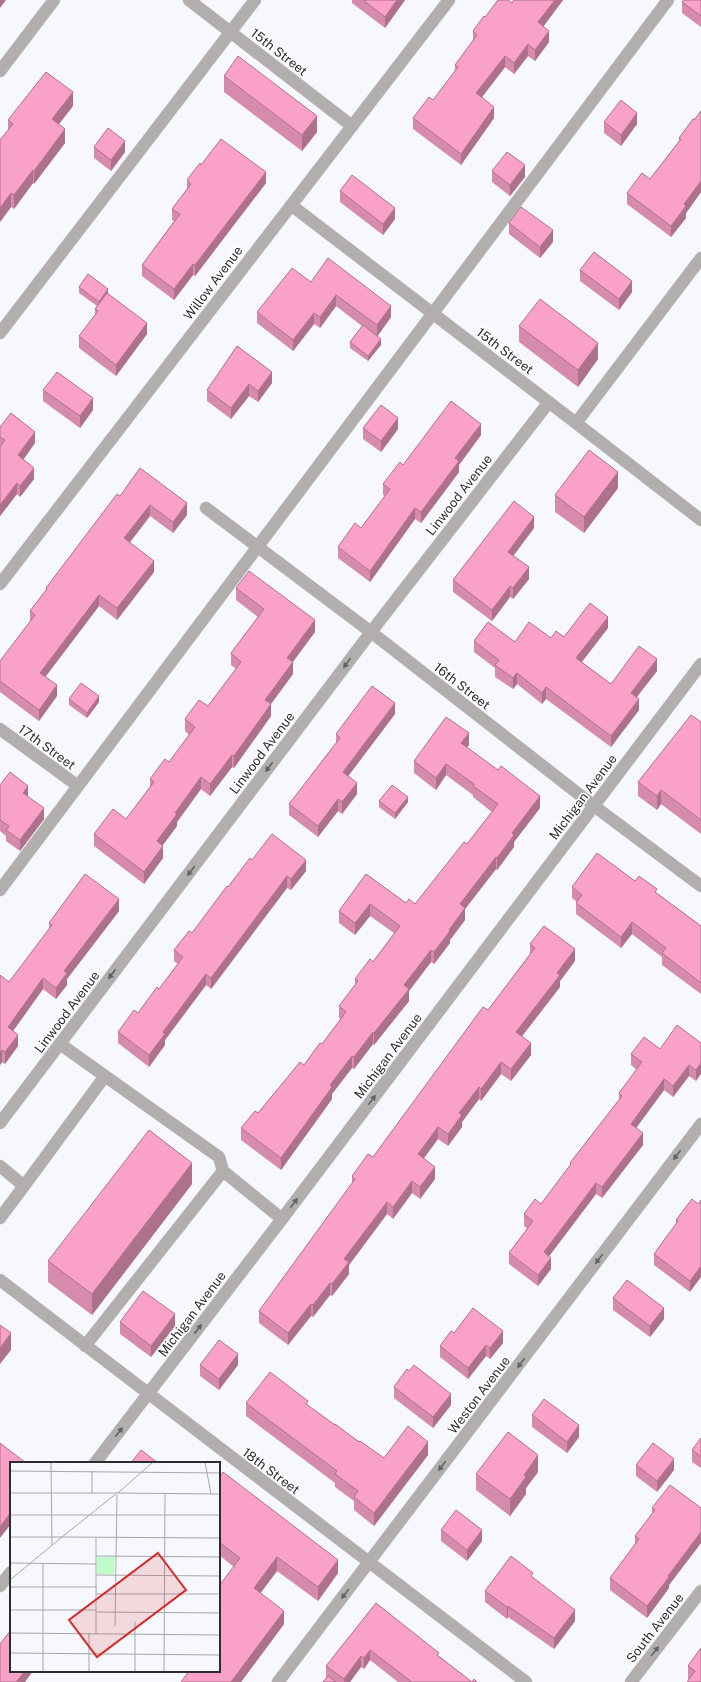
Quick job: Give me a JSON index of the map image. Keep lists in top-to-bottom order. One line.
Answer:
{"streets":{"street":["15th Street","Willow Avenue","Linwood Avenue","16th Street","17th Street","Michigan Avenue","Weston Avenue","18th Street","South Avenue"]},"crossings":[["15th Street","Willow Avenue"],["15th Street","Linwood Avenue"],["Linwood Avenue","16th Street"],["16th Street","Michigan Avenue"],["Michigan Avenue","18th Street"],["Weston Avenue","18th Street"]],"one_way":["Linwood Avenue","Michigan Avenue","Weston Avenue","South Avenue"]}
